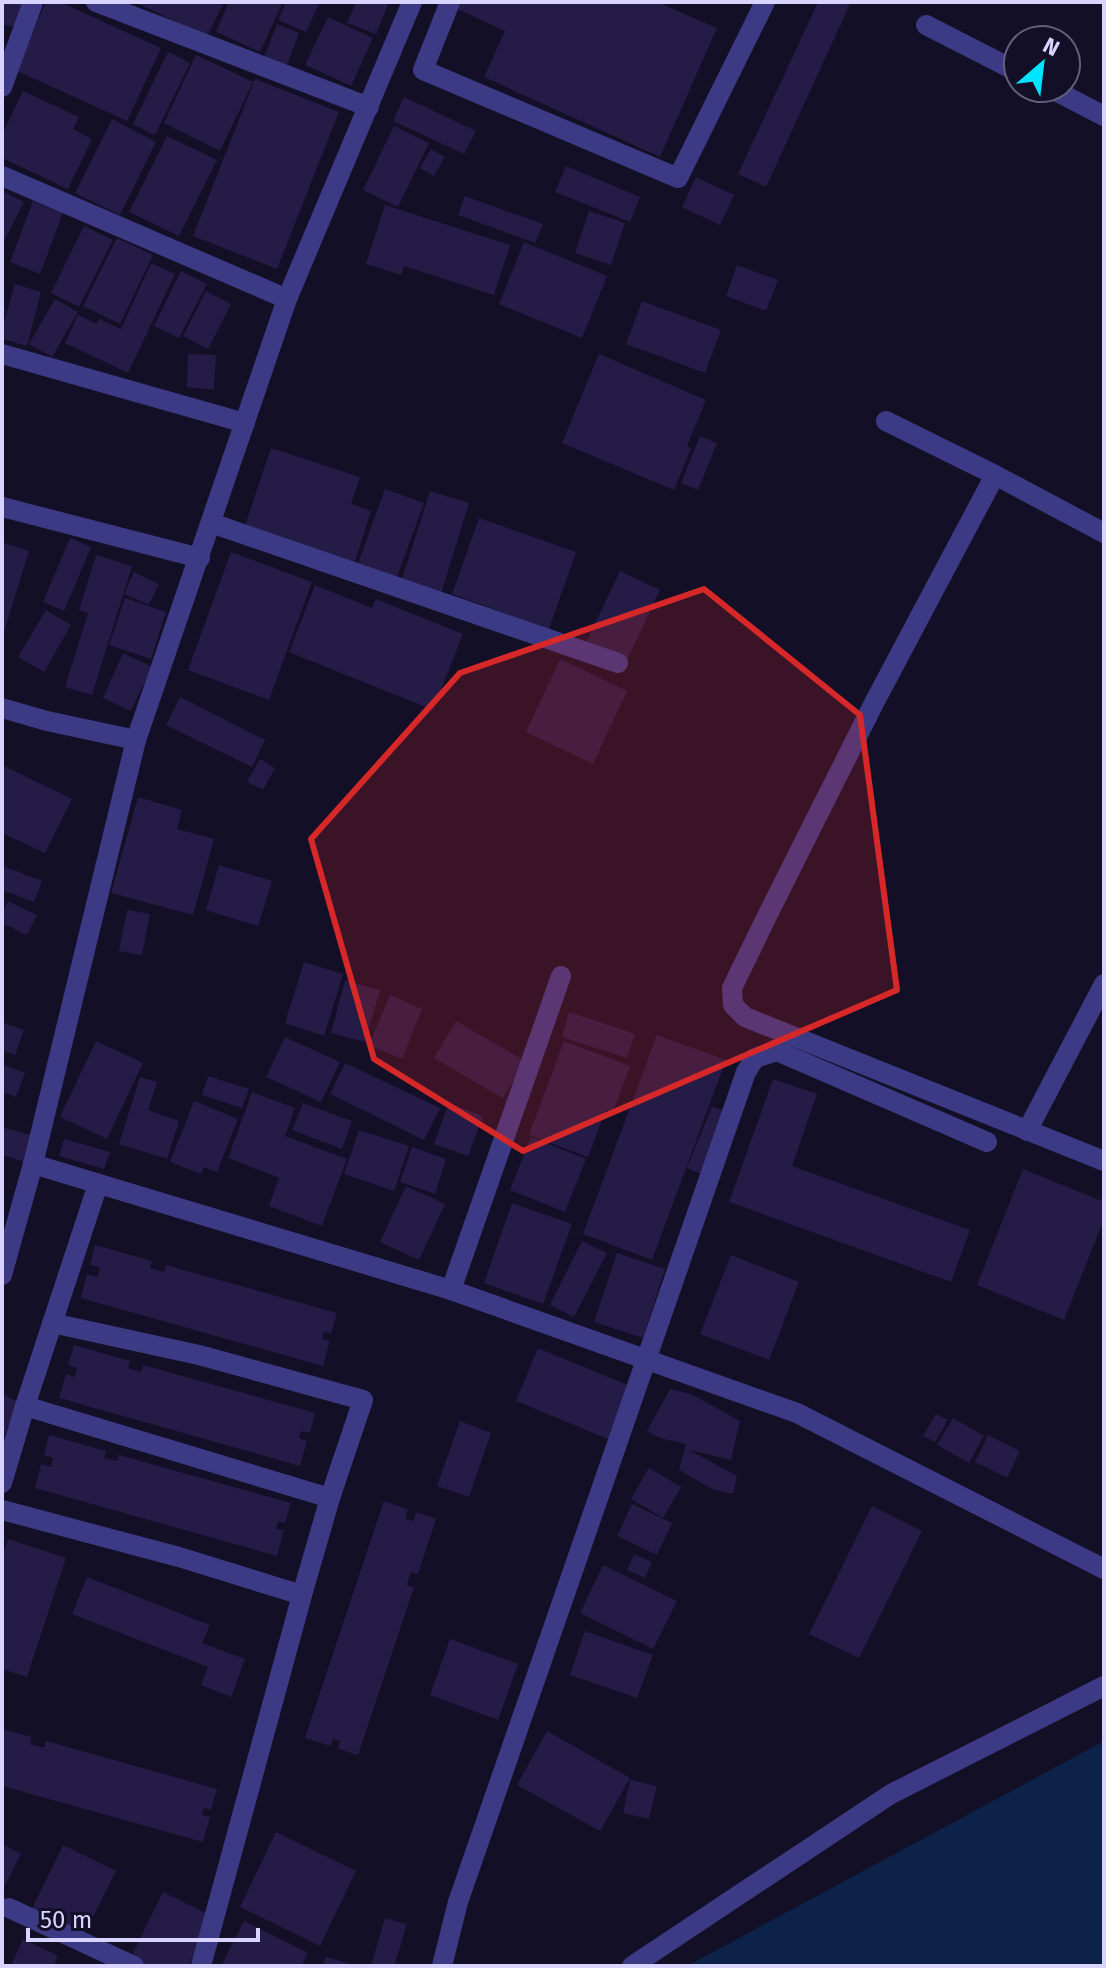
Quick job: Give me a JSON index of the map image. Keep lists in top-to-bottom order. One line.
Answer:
{"scale_bar":"50 m","north":"top right"}
